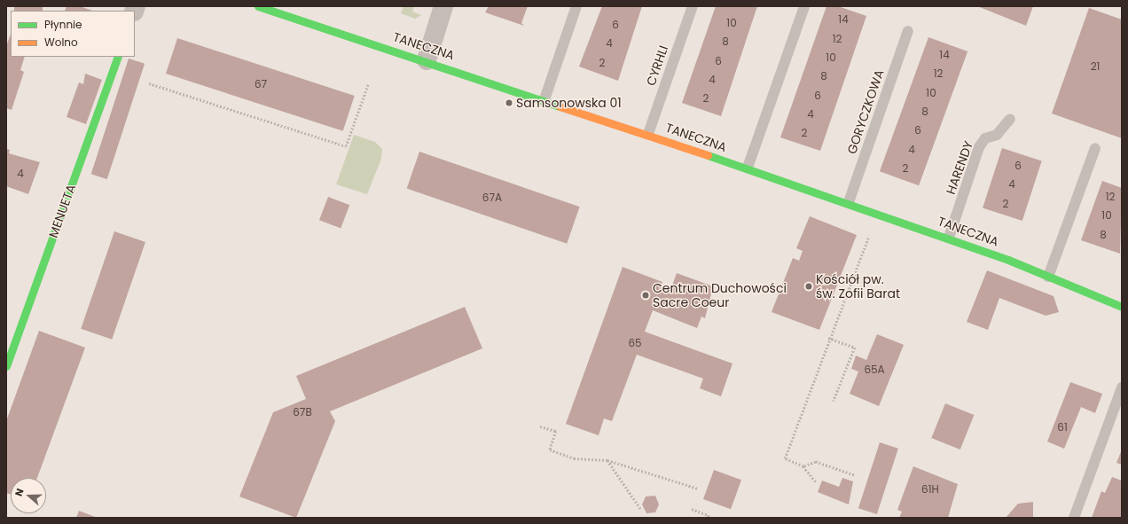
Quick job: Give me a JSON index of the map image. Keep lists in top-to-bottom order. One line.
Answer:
{"streets":{"street":["TANECZNA","MENUETA"],"lane":["CYRHLI","GORYCZKOWA","HARENDY"]},"crossings":[["TANECZNA","CYRHLI"],["TANECZNA","GORYCZKOWA"],["TANECZNA","HARENDY"]],"places":["Samsonowska 01","Kościół pw. św. Zofii Barat","Centrum Duchowości Sacre Coeur"],"house_numbers":["14","10","6","12","8","4","14","10","6","2","21","12","8","4","67","10","6","2","8","4","6","2","4","6","2","4","4","12","67A","2","10","8","65","65A","67B","61","61H"],"legend":["Płynnie","Wolno"],"north":"left"}
